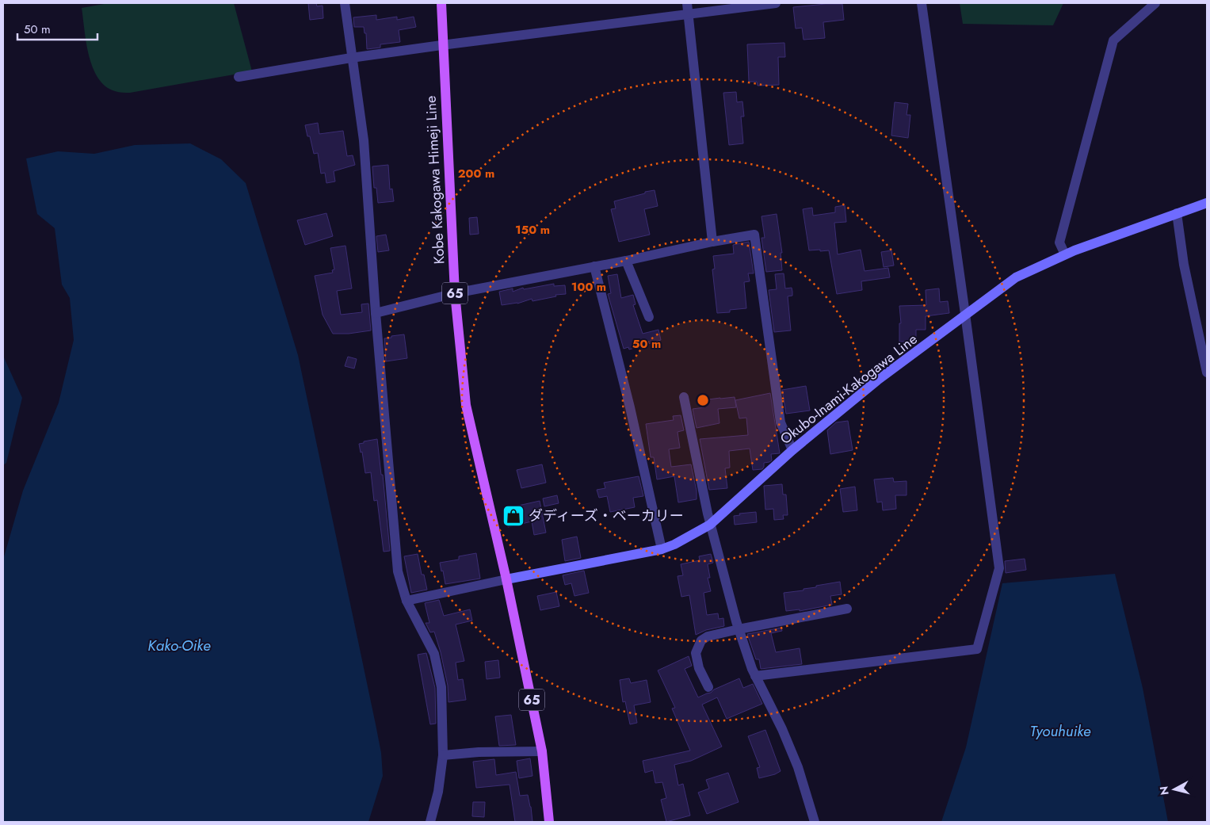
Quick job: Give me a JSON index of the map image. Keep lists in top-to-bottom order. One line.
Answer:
{"streets":{"main road":["Kobe Kakogawa Himeji Line","65","Okubo-Inami-Kakogawa Line"]},"crossings":[["Kobe Kakogawa Himeji Line","Okubo-Inami-Kakogawa Line"]],"water":["Kako-Oike","Tyouhuike"],"places":{"shop":["ダディーズ・ベーカリー"]},"scale_bar":"50 m","north":"left","rings":["200 m","150 m","100 m","50 m"]}
